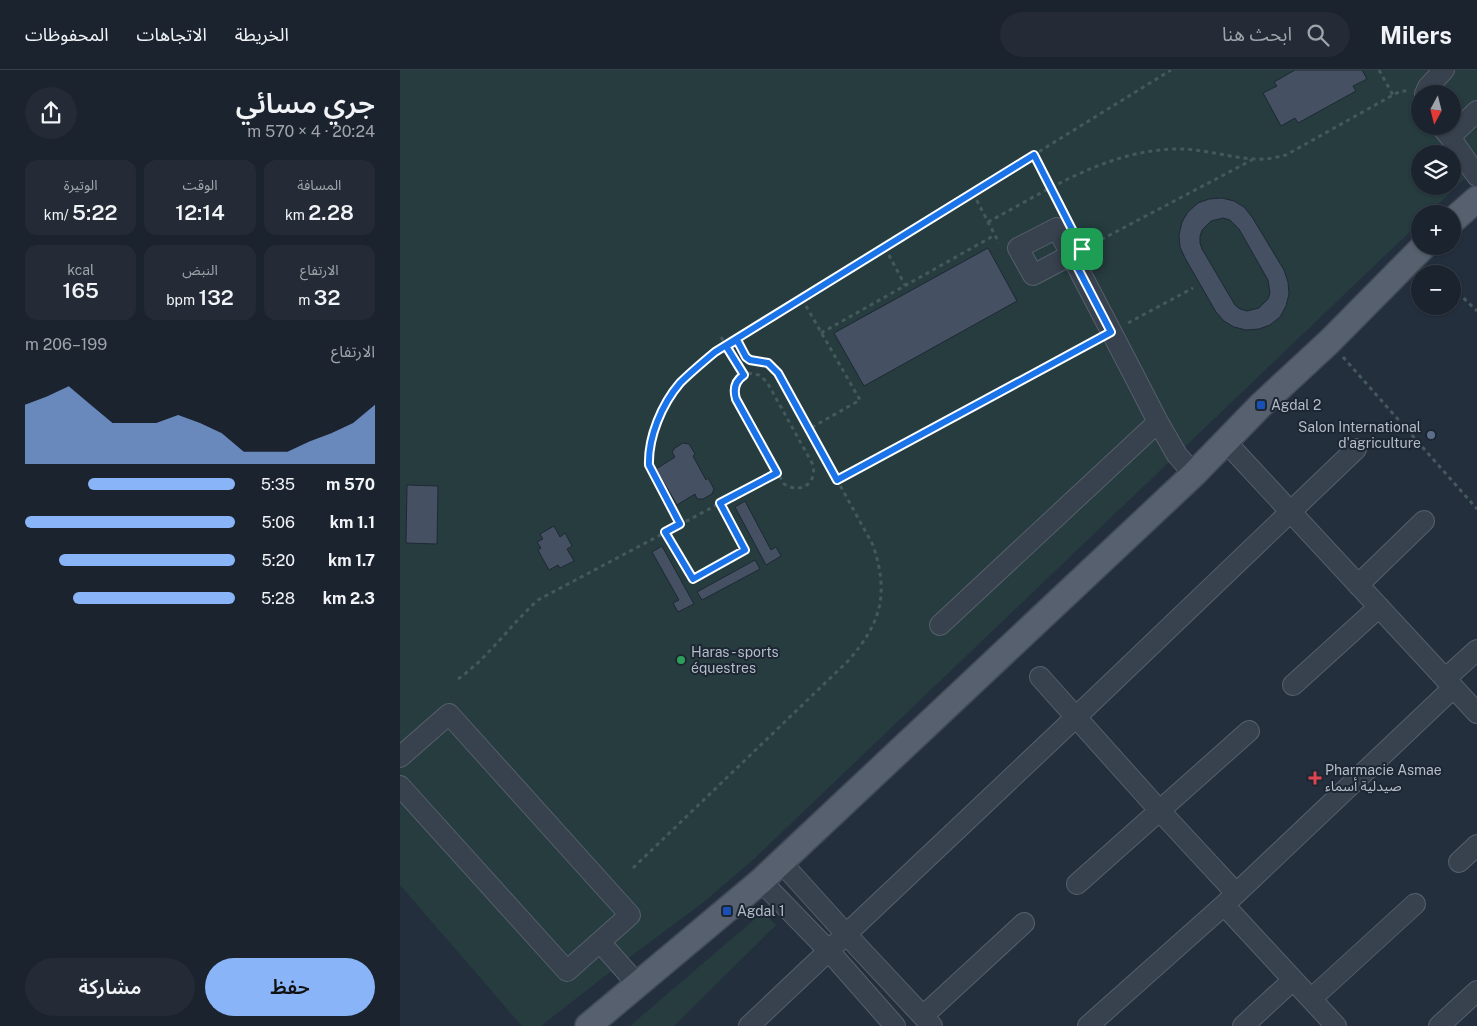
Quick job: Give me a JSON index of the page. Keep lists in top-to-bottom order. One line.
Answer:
{"places":{"transit":["Agdal 2","Agdal 1"],"other":["Salon International d'agriculture","Haras - sports équestres"],"health":["Pharmacie Asmae صيدلية أسماء"]},"north":"bottom","page":{"header":"Milers","search":"ابحث هنا","nav":["الخريطة","الاتجاهات","المحفوظات"],"heading":["جري مسائي","20:24 · 4 × 570 m"],"map_buttons":["+","−"],"stats":[["المسافة","2.28 km"],["الوقت","12:14"],["الوتيرة","5:22 /km"],["الارتفاع","32 m"],["النبض","132 bpm"],["kcal","165"]],"chart":["الارتفاع","199–206 m"],"list":[{"name":"570 m","note":"5:35"},{"name":"1.1 km","note":"5:06"},{"name":"1.7 km","note":"5:20"},{"name":"2.3 km","note":"5:28"}],"buttons":["حفظ","مشاركة"]}}
